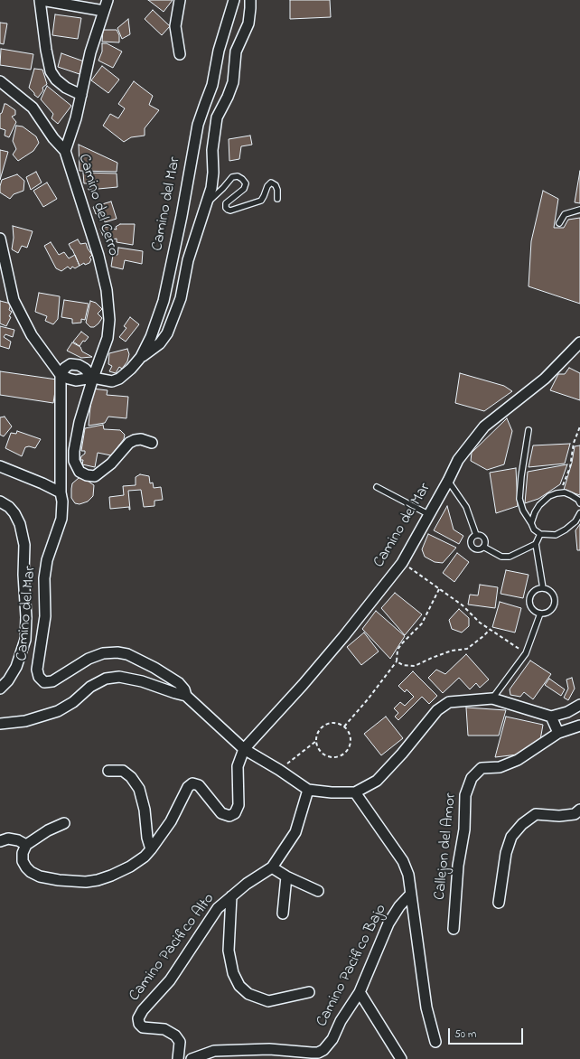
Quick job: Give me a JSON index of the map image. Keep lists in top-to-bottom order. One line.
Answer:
{"streets":{"street":["Camino del Mar","Camino del Cerro","Callejon del Amor","Camino Pacifico Alto","Camino Pacifico Bajo"]},"crossings":[["Camino del Mar","Camino del Cerro"]],"scale_bar":"50 m"}
